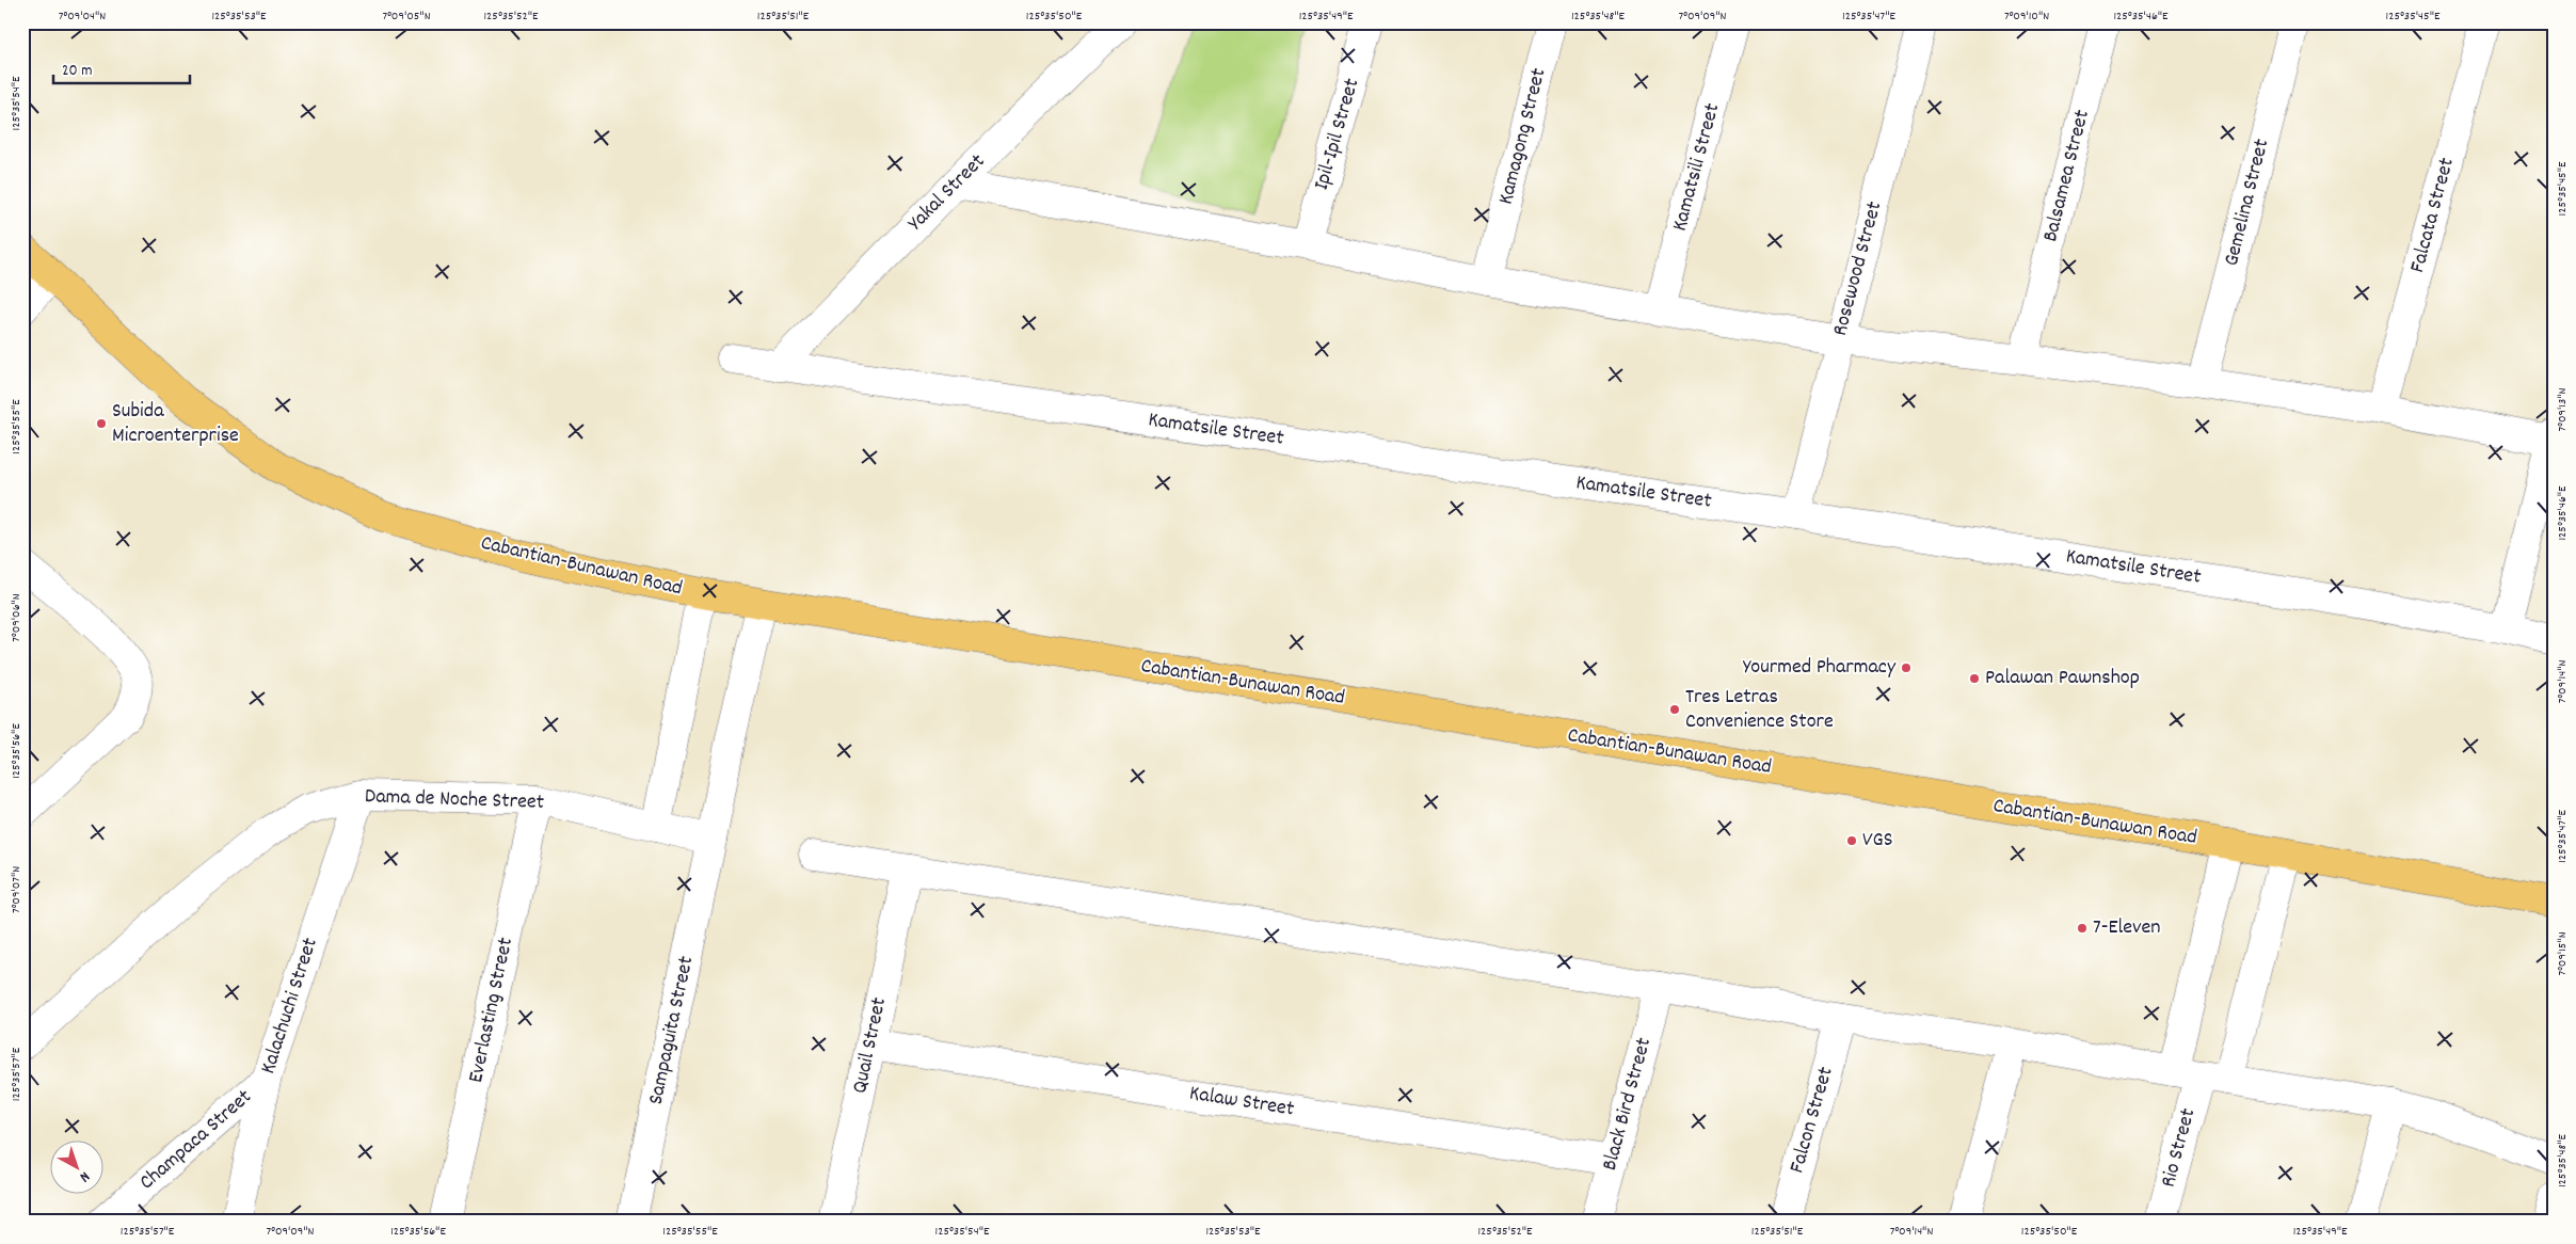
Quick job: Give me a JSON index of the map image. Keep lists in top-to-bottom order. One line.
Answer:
{"streets":{"main road":["Cabantian-Bunawan Road"],"street":["Ipil-Ipil Street","Kamagong Street","Kamatsili Street","Balsamea Street","Yakal Street","Gemelina Street","Falcata Street","Rosewood Street","Kamatsile Street","Dama de Noche Street","Kalachuchi Street","Everlasting Street","Sampaguita Street","Quail Street","Kalaw Street","Black Bird Street","Falcon Street","Champaca Street","Rio Street"]},"crossings":[["Yakal Street","Kamatsile Street"],["Rosewood Street","Kamatsile Street"],["Cabantian-Bunawan Road","Sampaguita Street"],["Cabantian-Bunawan Road","Rio Street"],["Dama de Noche Street","Kalachuchi Street"],["Dama de Noche Street","Everlasting Street"],["Dama de Noche Street","Sampaguita Street"],["Kalachuchi Street","Champaca Street"],["Quail Street","Kalaw Street"],["Kalaw Street","Black Bird Street"]],"places":["Subida Microenterprise","Yourmed Pharmacy","Palawan Pawnshop","Tres Letras Convenience Store","VGS","7-Eleven"],"scale_bar":"20 m","north":"bottom right","coordinates":["7°09'04\"N","125°35'53\"E","7°09'05\"N","125°35'52\"E","125°35'51\"E","125°35'50\"E","125°35'49\"E","125°35'48\"E","7°09'09\"N","125°35'47\"E","7°09'10\"N","125°35'46\"E","125°35'45\"E","125°35'54\"E","7°09'13\"N","125°35'55\"E","7°09'06\"N","7°09'14\"N","125°35'56\"E","7°09'07\"N","7°09'15\"N","125°35'57\"E"]}
